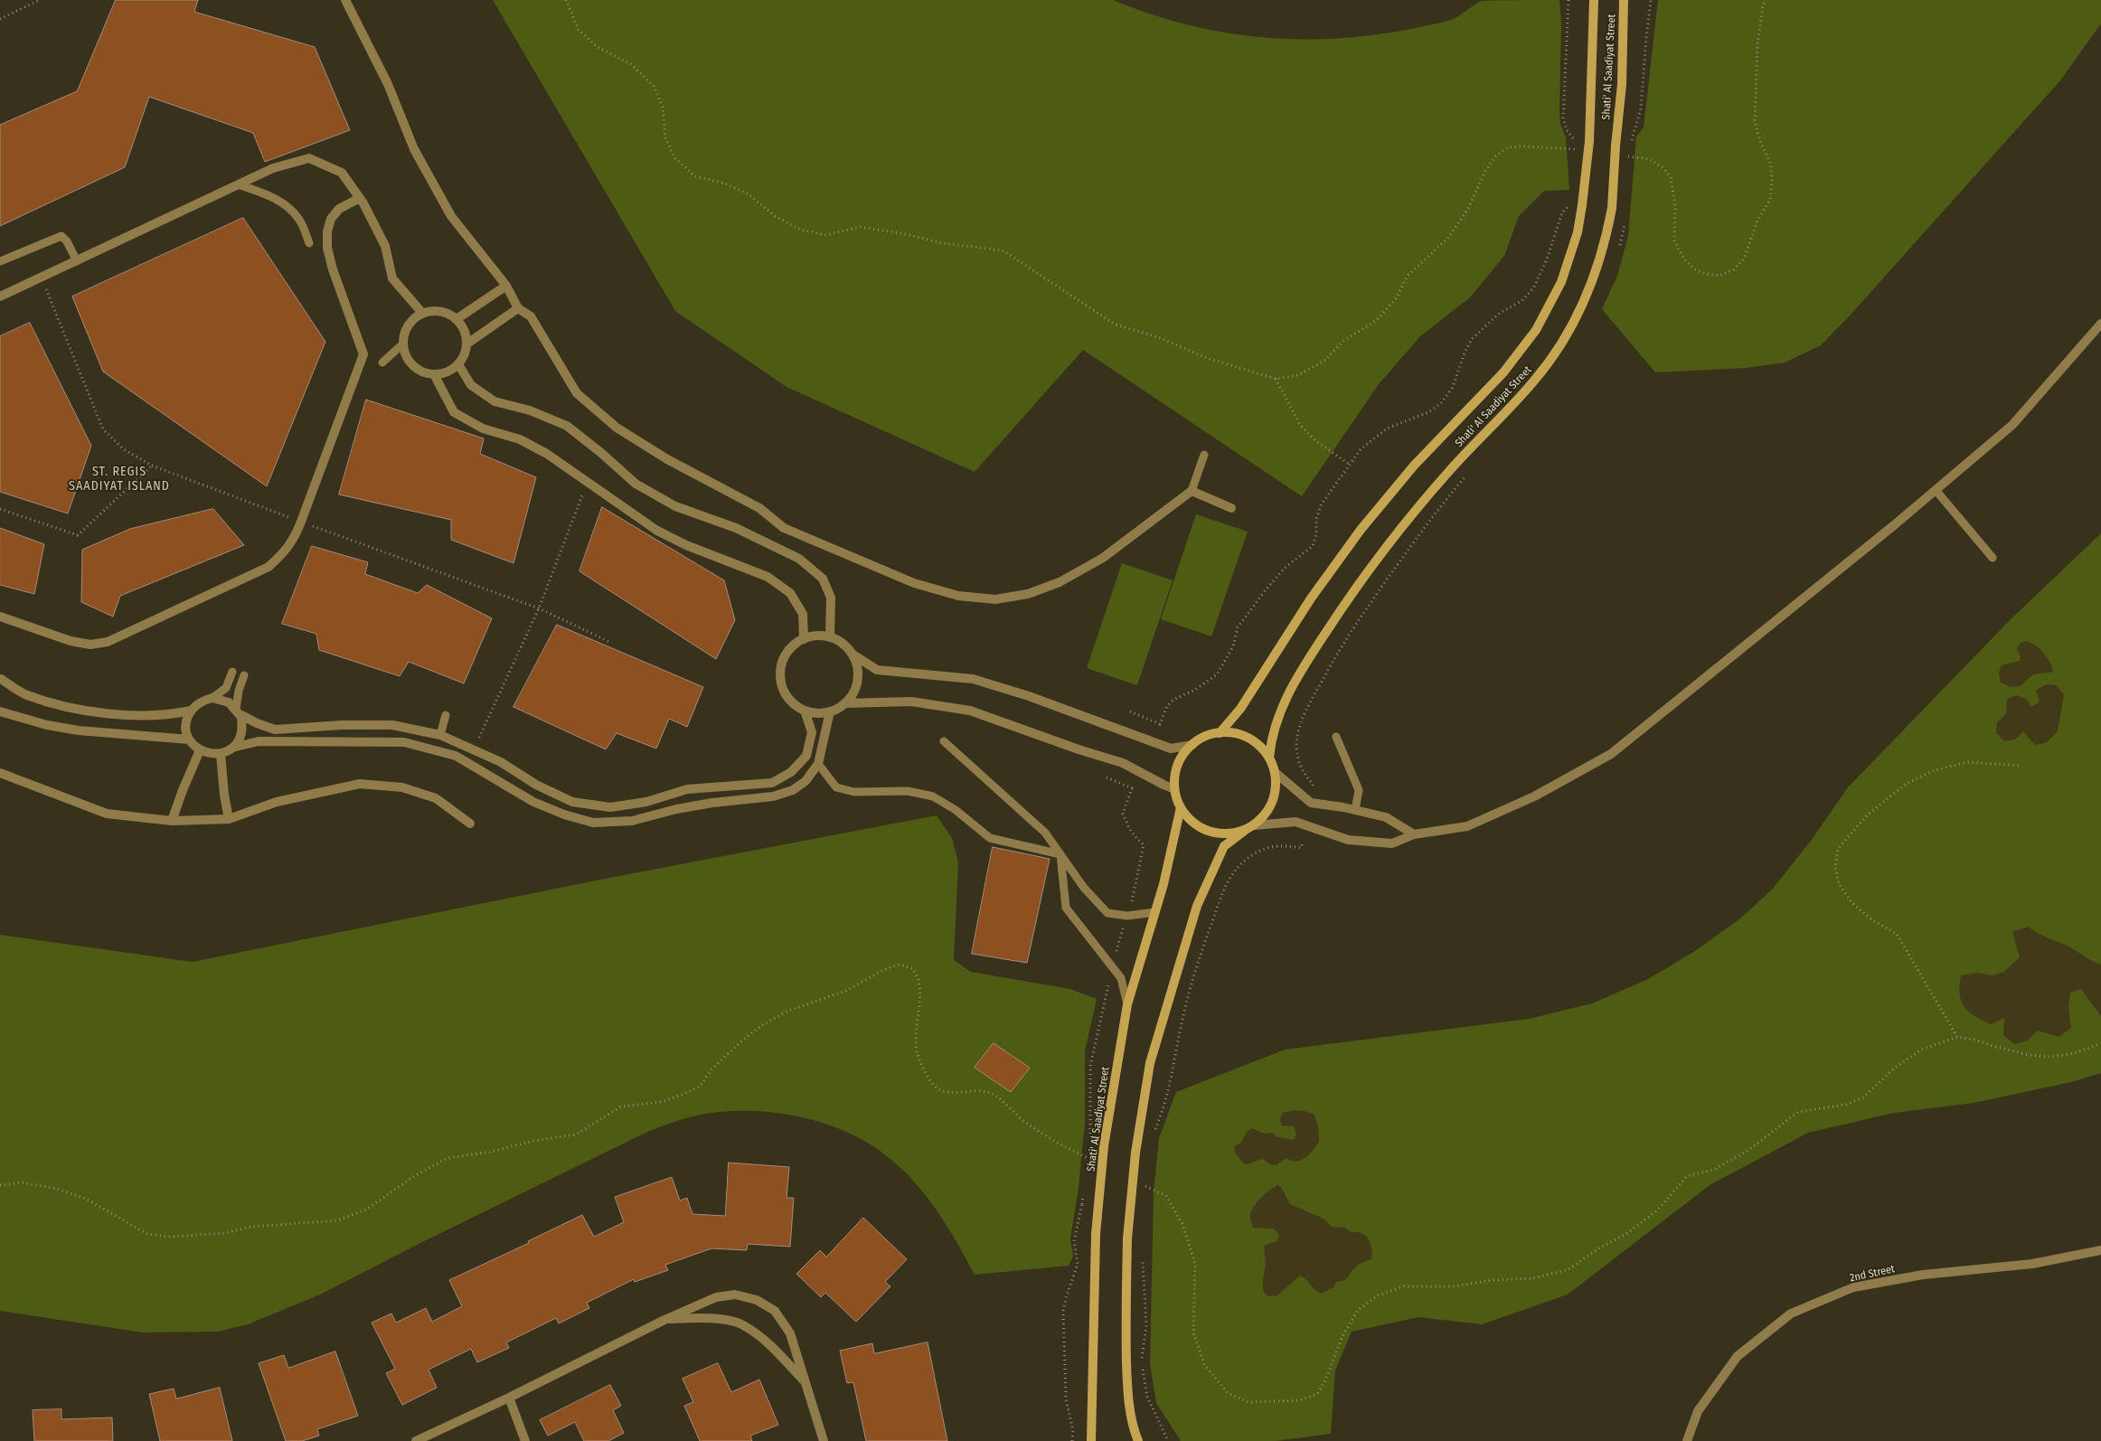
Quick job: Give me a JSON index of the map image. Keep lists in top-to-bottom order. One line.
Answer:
{"streets":{"street":["Shati' Al Saadiyat Street","2nd Street"]},"districts":["ST. REGIS SAADIYAT ISLAND"]}
